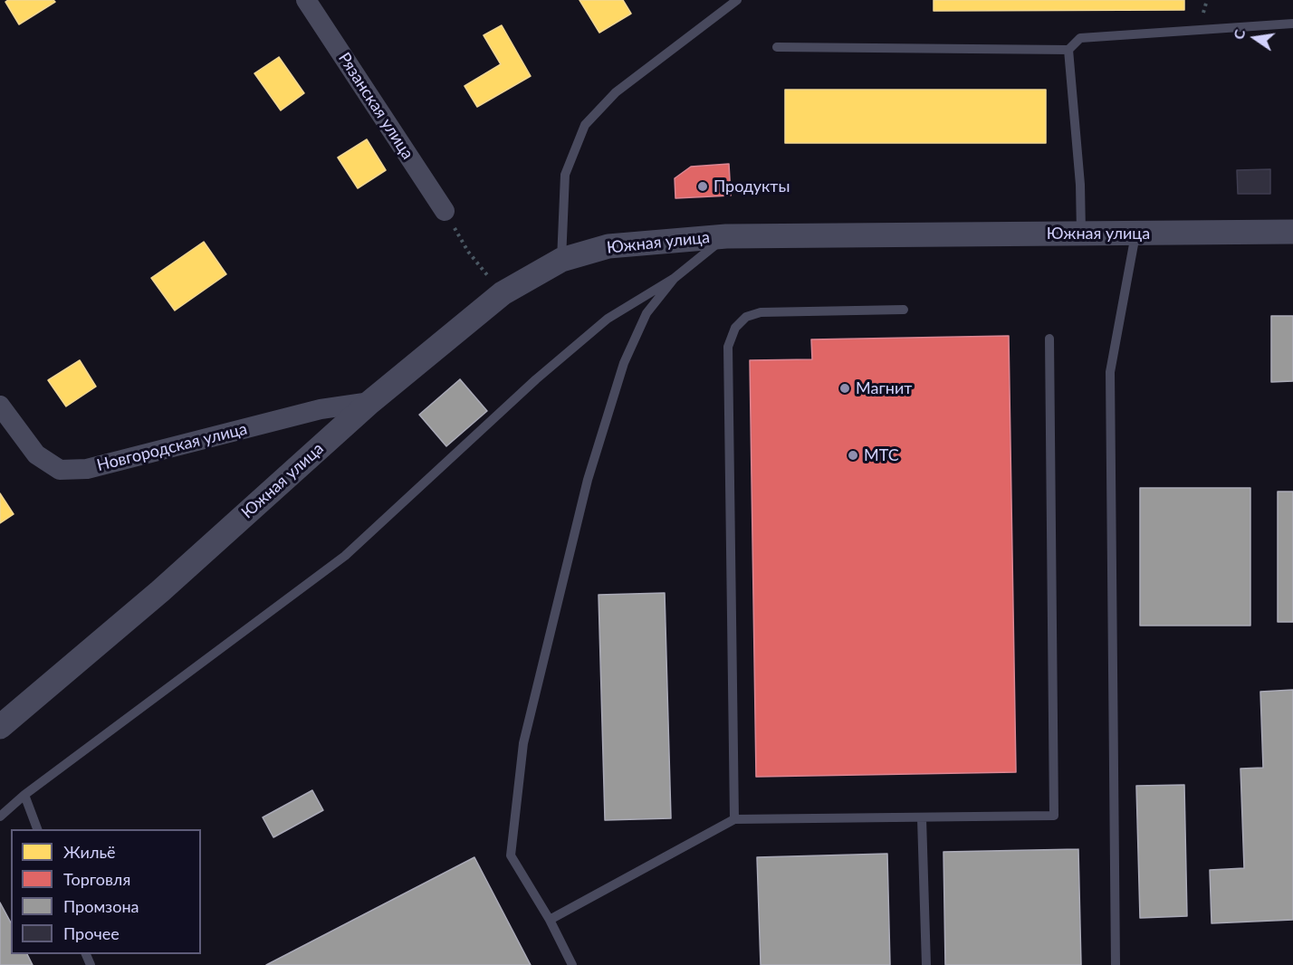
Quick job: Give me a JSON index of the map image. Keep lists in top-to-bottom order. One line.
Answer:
{"streets":{"street":["Рязанская улица","Южная улица","Новгородская улица"]},"crossings":[["Южная улица","Новгородская улица"]],"places":["Продукты","Магнит","МТС"],"legend":["Жильё","Торговля","Промзона","Прочее"],"north":"left"}
